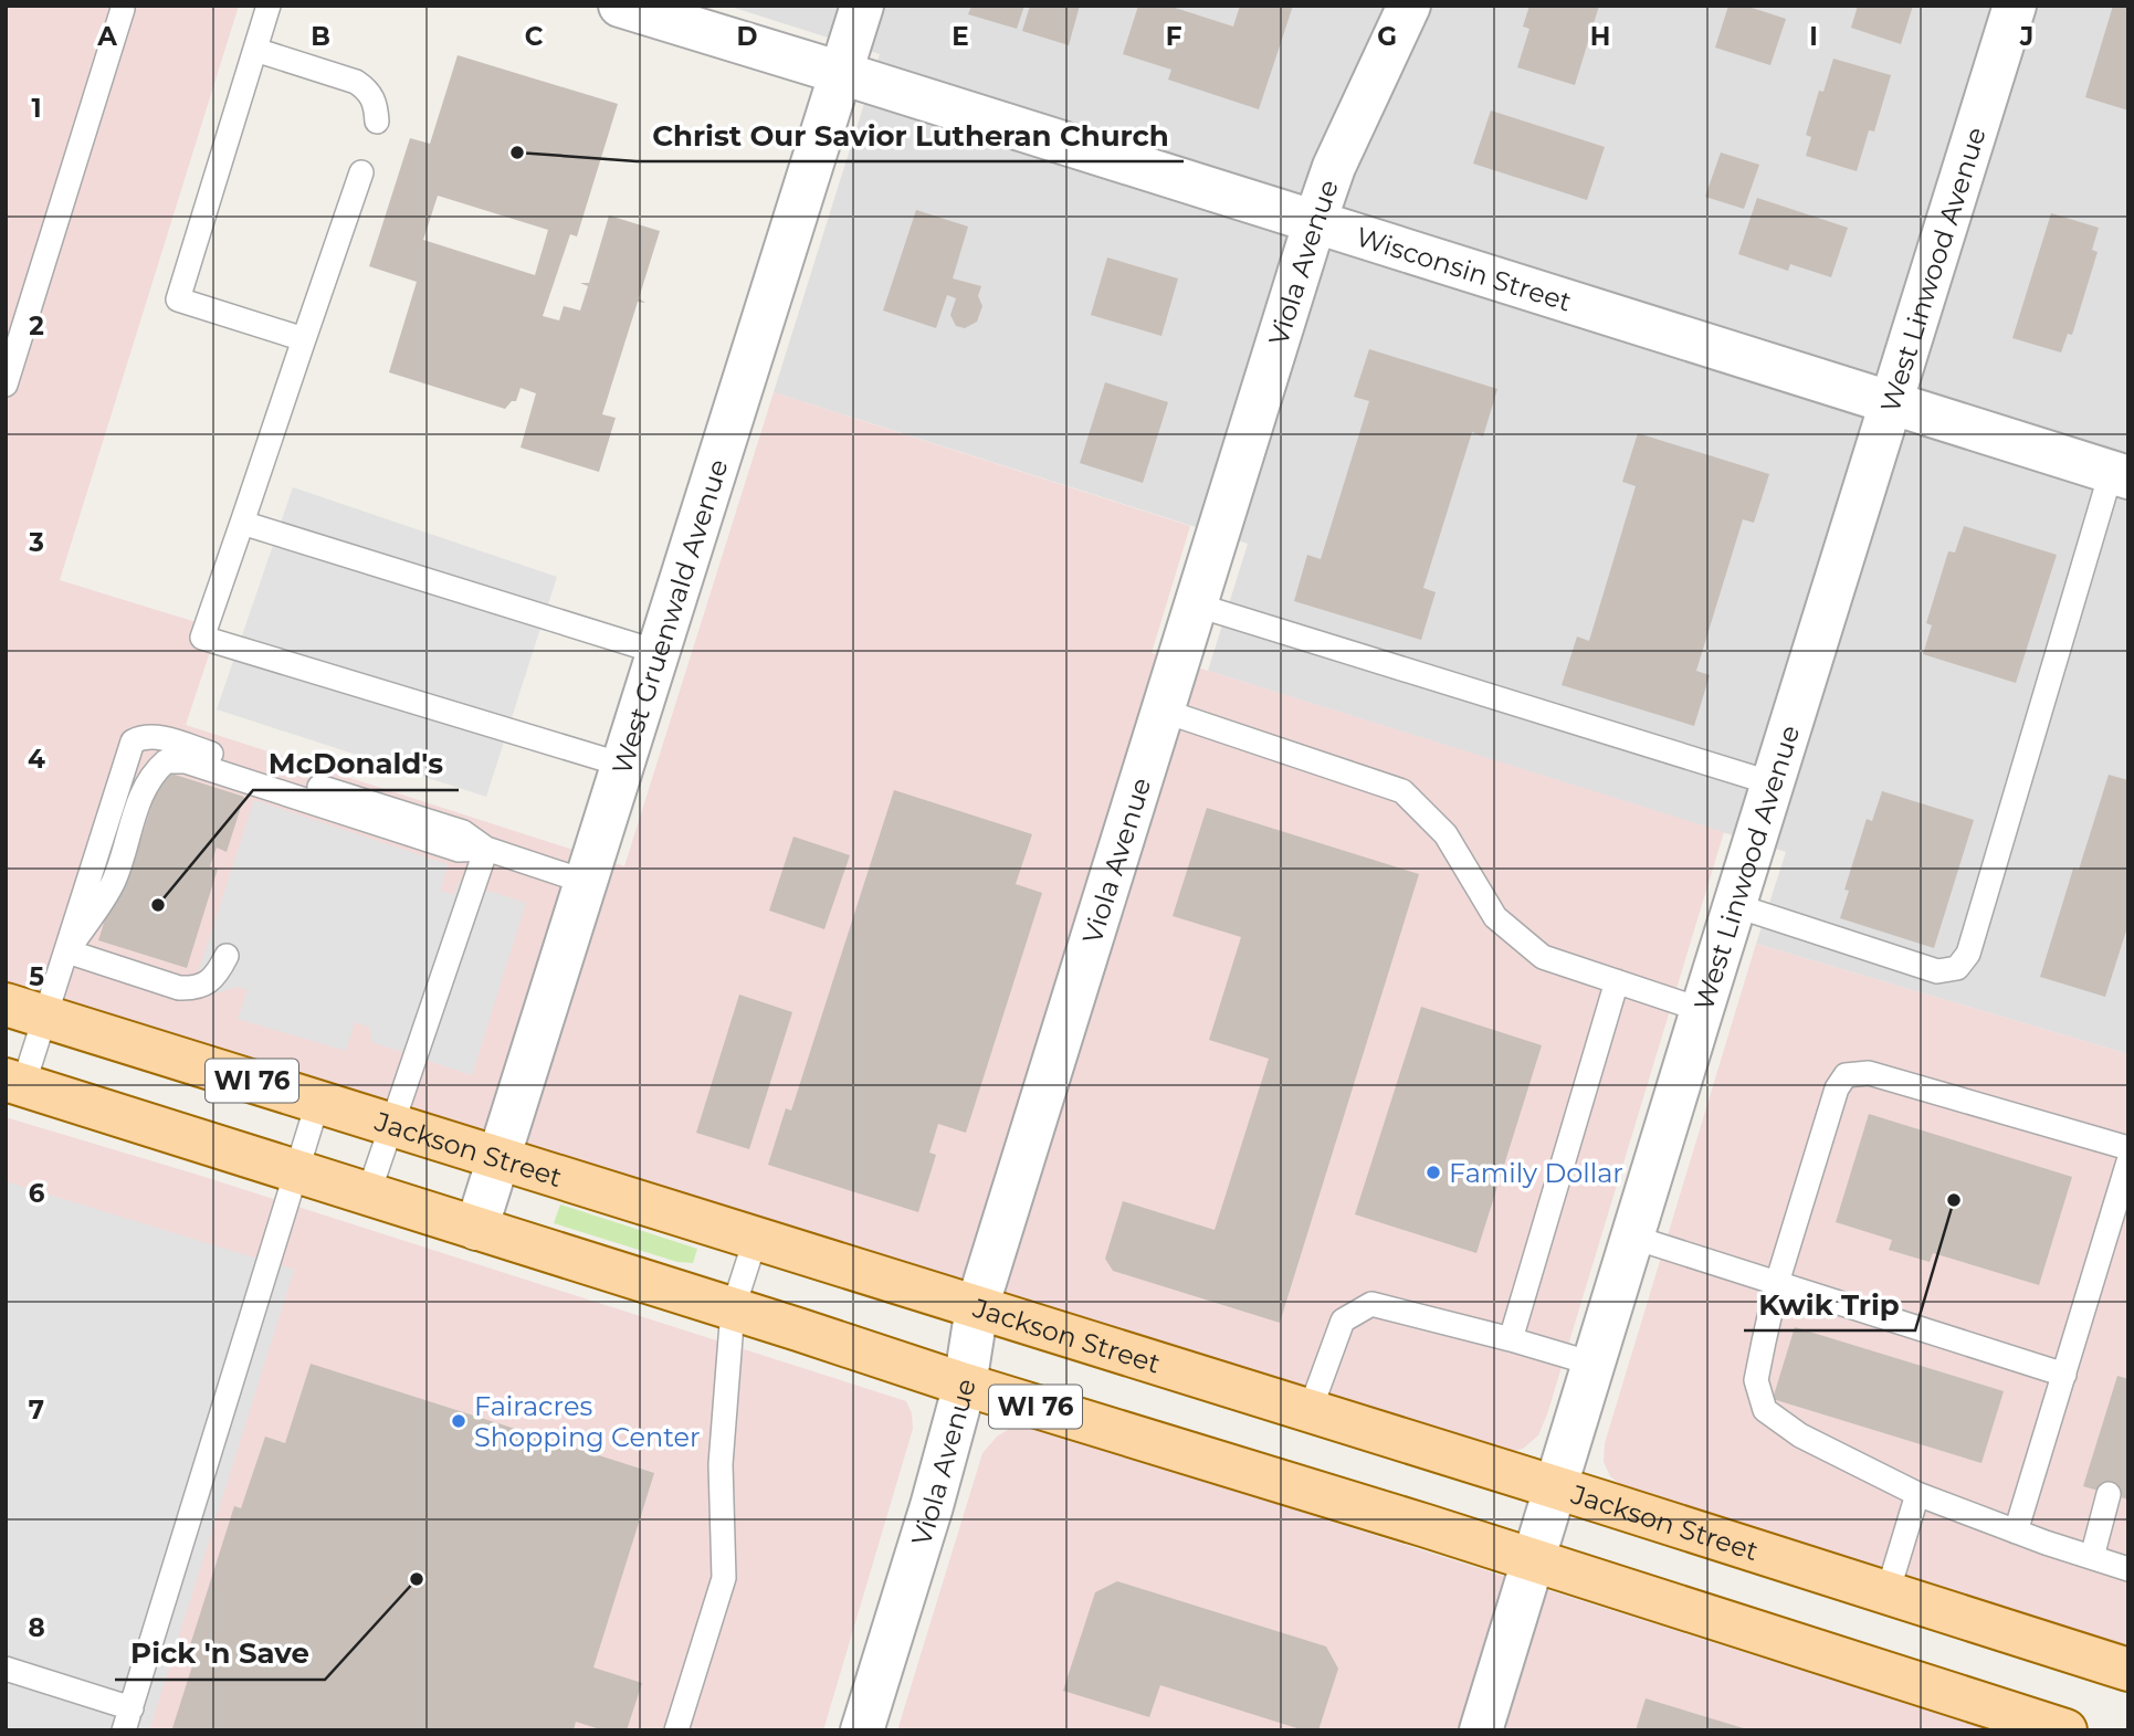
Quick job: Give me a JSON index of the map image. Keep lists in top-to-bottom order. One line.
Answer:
{"streets":{"main road":["WI 76","Jackson Street"],"street":["Viola Avenue","Wisconsin Street","West Linwood Avenue","West Gruenwald Avenue"]},"crossings":[["Viola Avenue","Wisconsin Street"],["Viola Avenue","WI 76"],["Viola Avenue","Jackson Street"],["Wisconsin Street","West Linwood Avenue"],["Wisconsin Street","West Gruenwald Avenue"],["West Linwood Avenue","WI 76"],["West Linwood Avenue","Jackson Street"],["West Gruenwald Avenue","WI 76"],["West Gruenwald Avenue","Jackson Street"]],"places":["Christ Our Savior Lutheran Church","McDonald's","Family Dollar","Kwik Trip","Fairacres Shopping Center","Pick 'n Save"],"grid":{"columns":["A","B","C","D","E","F","G","H","I","J"],"rows":["1","2","3","4","5","6","7","8"]}}
